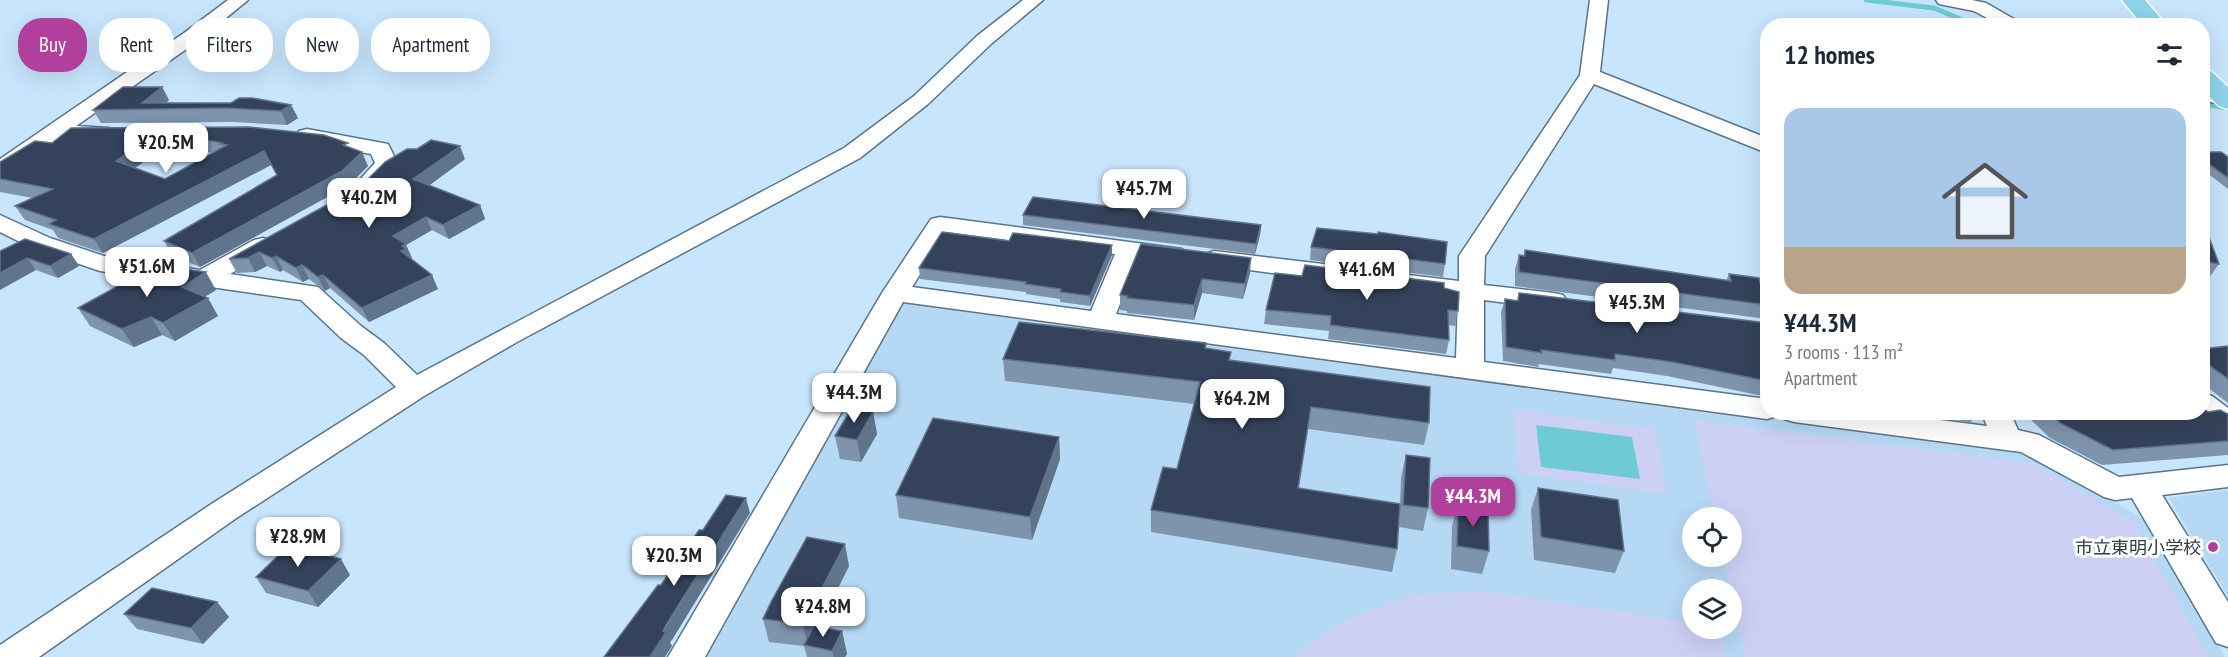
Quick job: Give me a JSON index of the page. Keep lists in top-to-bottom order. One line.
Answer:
{"places":["市立東明小学校"],"page":{"chip":["Buy","Rent","Filters","New","Apartment"],"heading":"12 homes","list":[{"name":"¥44.3M","note":"3 rooms · 113 m² · Apartment"}],"price":["¥20.5M","¥45.7M","¥40.2M","¥51.6M","¥41.6M","¥45.3M","¥44.3M","¥64.2M","¥44.3M","¥28.9M","¥20.3M","¥24.8M"]}}
